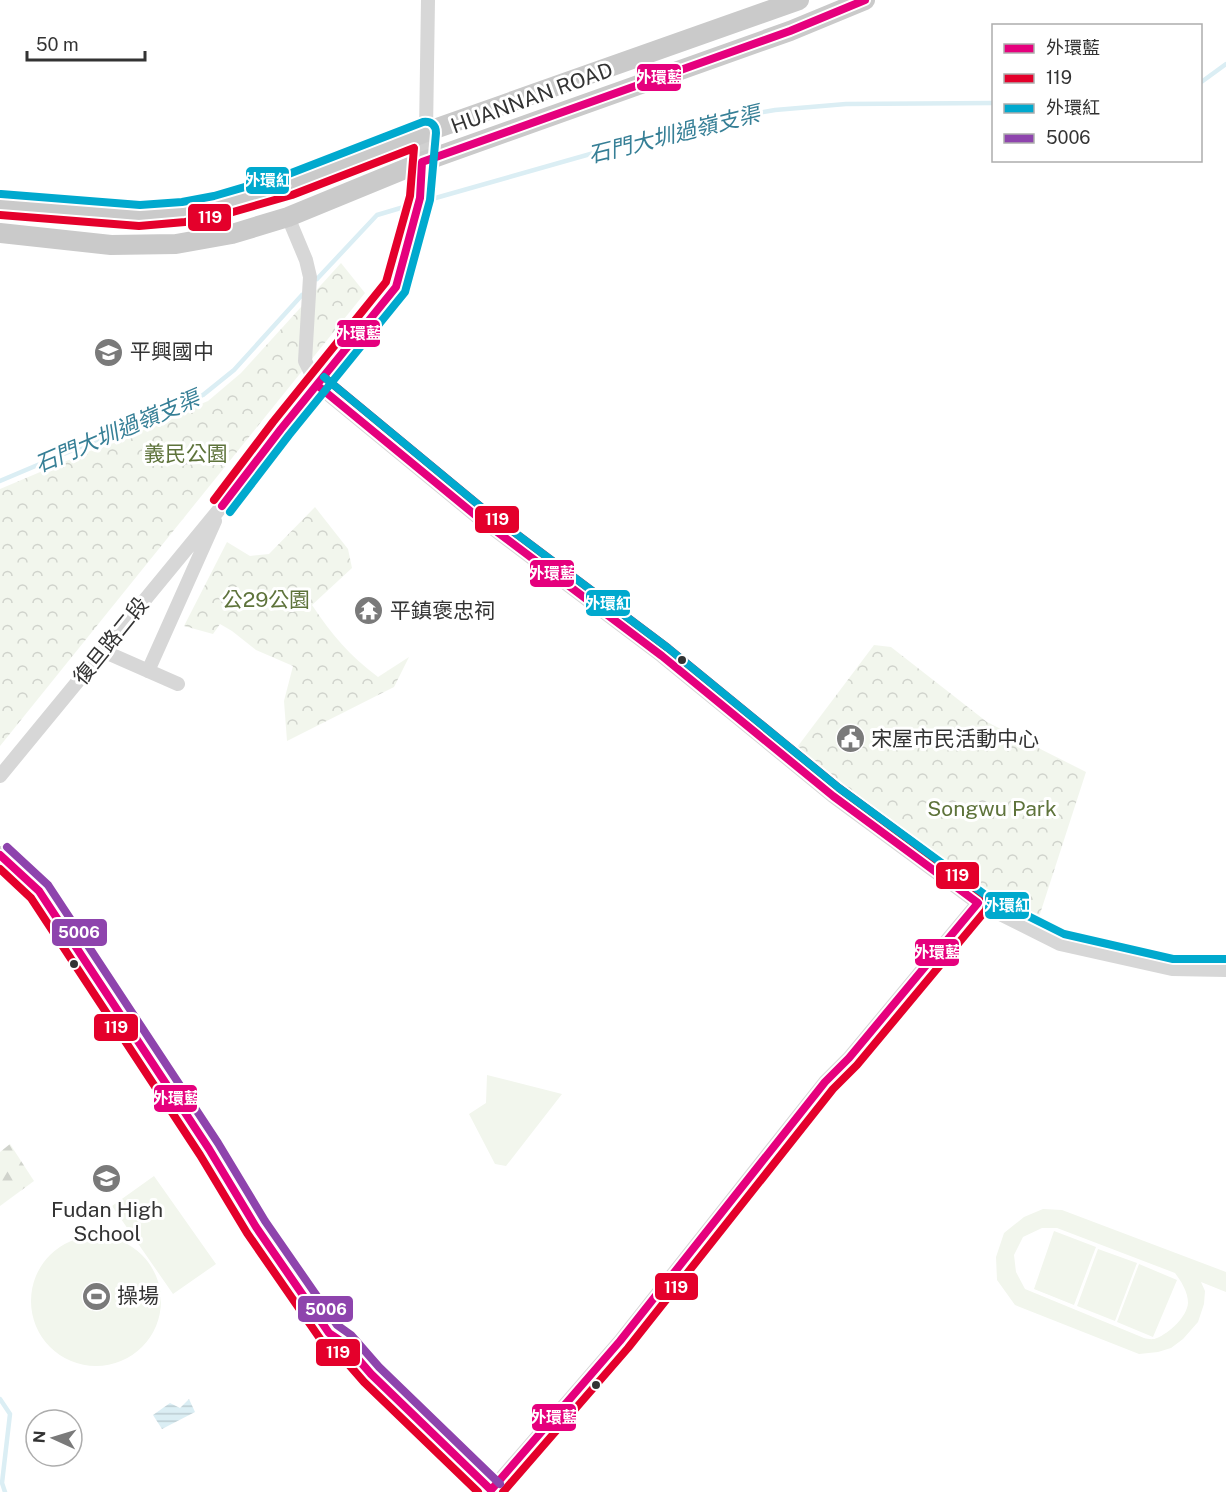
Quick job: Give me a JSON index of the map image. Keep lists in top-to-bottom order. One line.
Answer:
{"streets":{"main road":["HUANNAN ROAD"],"street":["復旦路二段"]},"water":["石門大圳過嶺支渠"],"parks":["義民公園","公29公園","Songwu Park"],"places":{"school or university":["平興國中","Fudan High School"],"temple":["平鎮褒忠祠"],"public building":["宋屋市民活動中心"],"sports":["操場"]},"lines":["transit line 外環藍","transit line 外環紅","transit line 119","transit line 5006"],"legend":["外環藍","119","外環紅","5006"],"scale_bar":"50 m","north":"left"}
